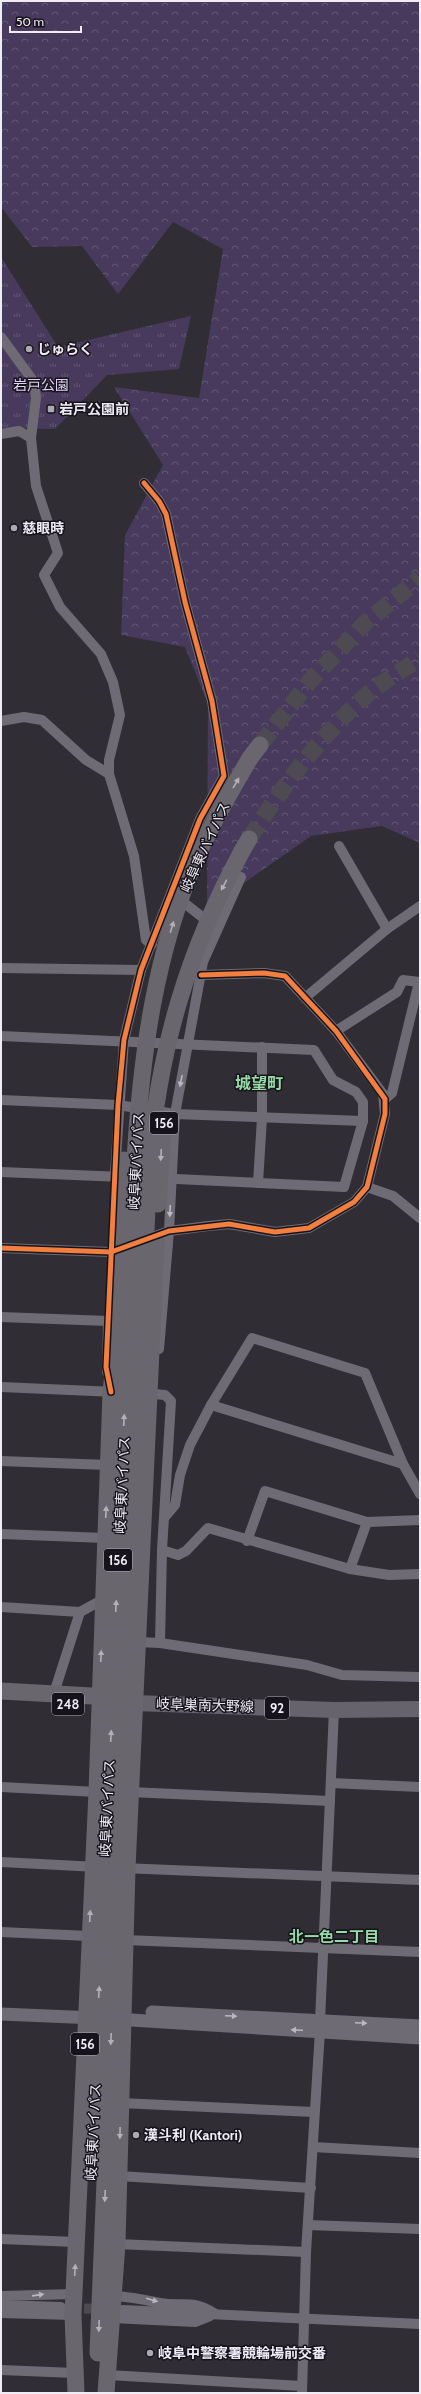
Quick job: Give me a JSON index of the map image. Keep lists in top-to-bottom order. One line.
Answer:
{"streets":{"highway":["岐阜東バイパス","156","248"],"main road":["岐阜巣南大野線","92"]},"crossings":[["岐阜東バイパス","156"],["156","248"],["156","岐阜巣南大野線"],["248","岐阜巣南大野線"]],"districts":["城望町","北一色二丁目"],"parks":["岩戸公園"],"places":{"other":["じゅらく","慈眼時","漢斗利 (Kantori)","岐阜中警察署競輪場前交番"],"transit":["岩戸公園前"]},"scale_bar":"50 m"}
